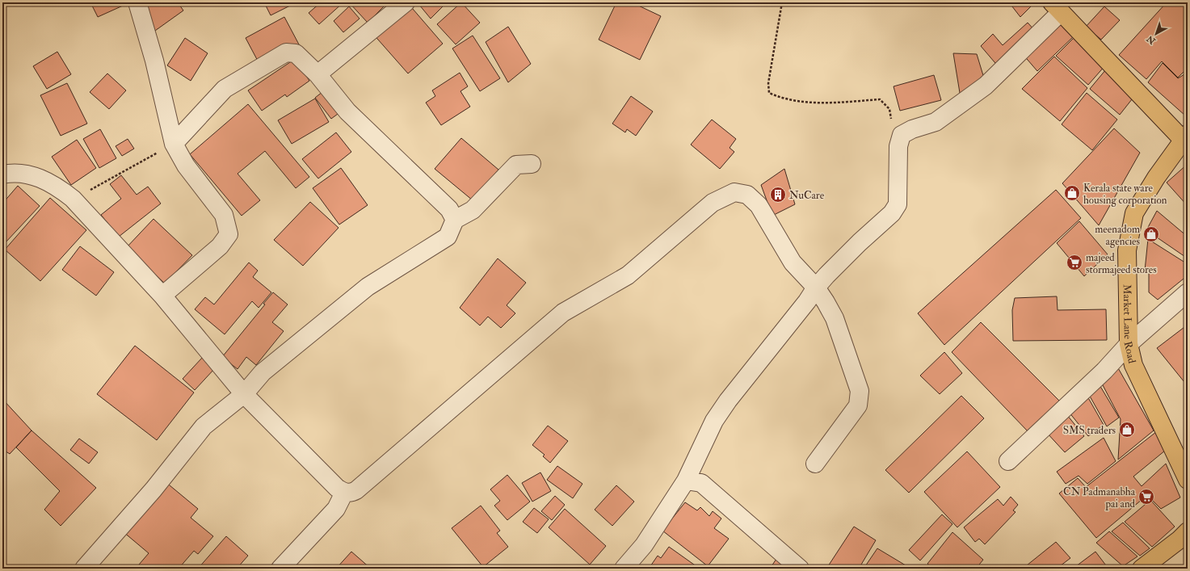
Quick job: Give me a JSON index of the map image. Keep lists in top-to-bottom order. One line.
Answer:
{"streets":{"main road":["Market Lane Road"]},"places":{"shop":["Kerala state ware housing corporation","meenadom agencies","SMS traders"],"building":["NuCare"],"supermarket":["majeed stormajeed stores","CN Padmanabha pai and"]},"north":"bottom left"}
